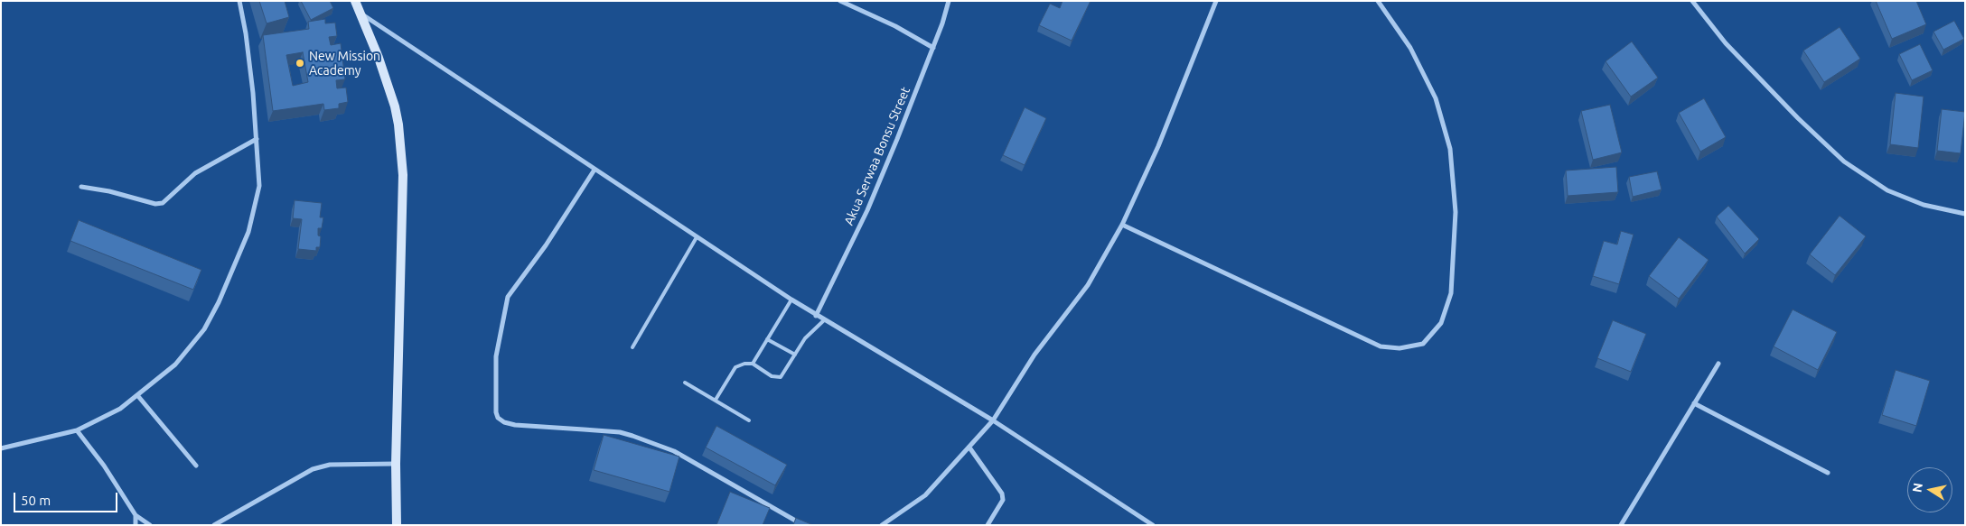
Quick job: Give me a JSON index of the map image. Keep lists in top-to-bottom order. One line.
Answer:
{"streets":{"street":["Akua Serwaa Bonsu Street"]},"places":["New Mission Academy"],"scale_bar":"50 m","north":"left"}
